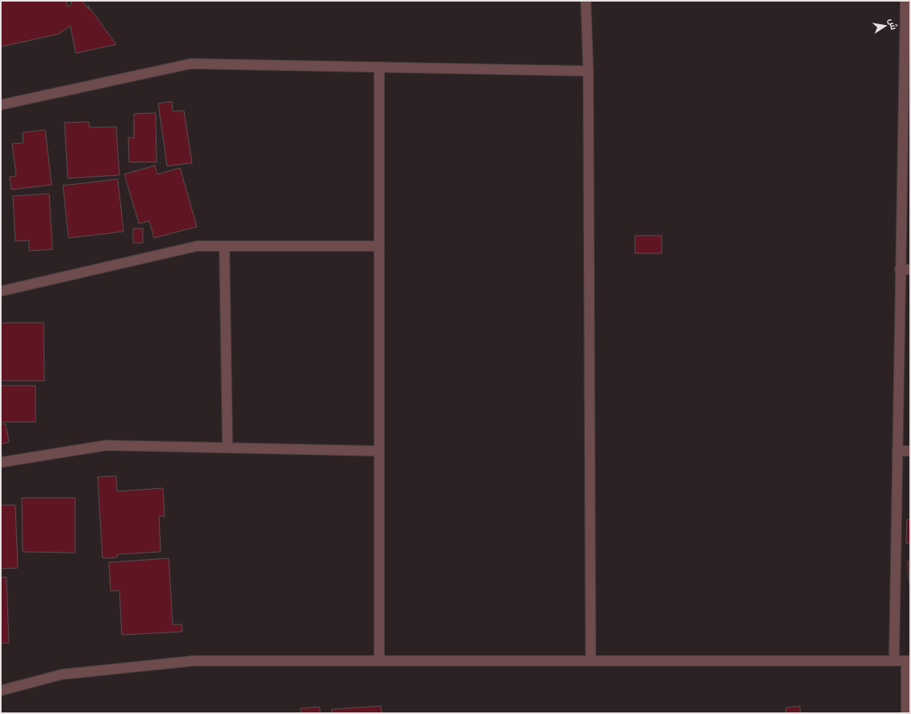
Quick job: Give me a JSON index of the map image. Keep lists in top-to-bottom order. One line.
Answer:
{"north":"right"}
